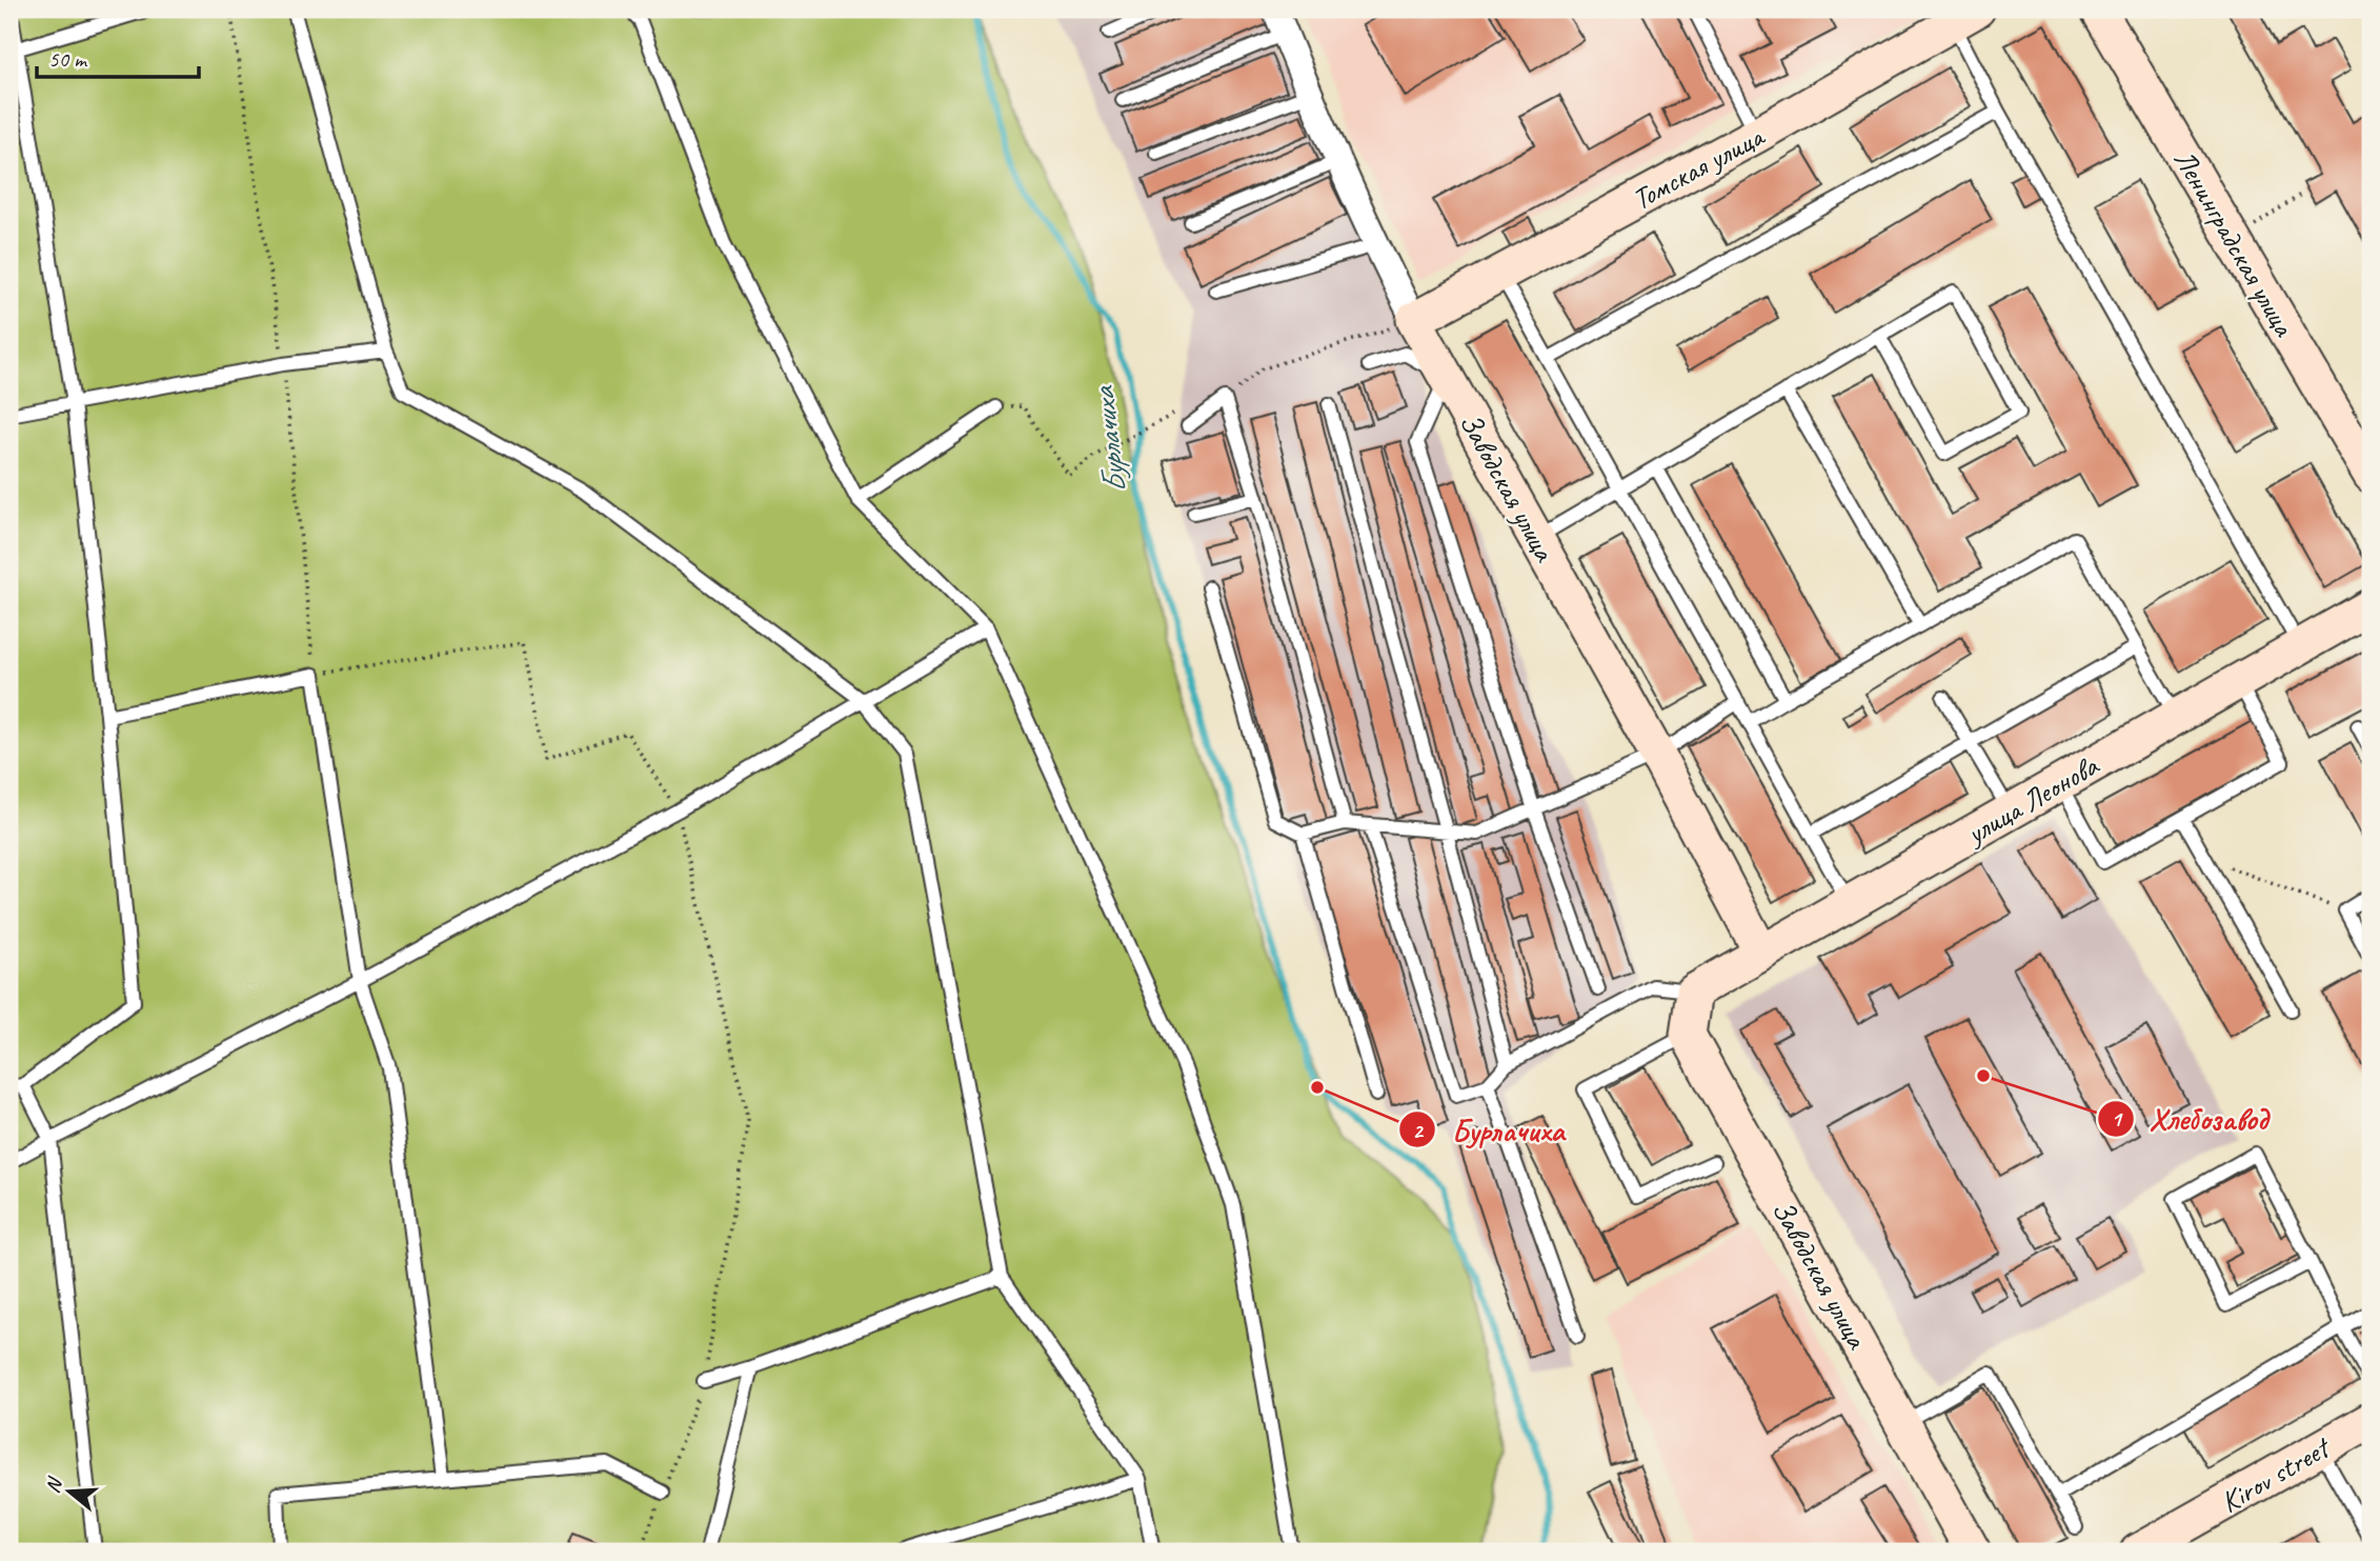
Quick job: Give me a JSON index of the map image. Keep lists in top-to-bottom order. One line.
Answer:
{"streets":{"street":["Томская улица","Ленинградская улица","Заводская улица","улица Леонова","Kirov street"]},"crossings":[["Томская улица","Заводская улица"],["Заводская улица","улица Леонова"]],"water":["Бурлачиха"],"places":["Хлебозавод","Бурлачиха"],"scale_bar":"50 m","north":"left"}
